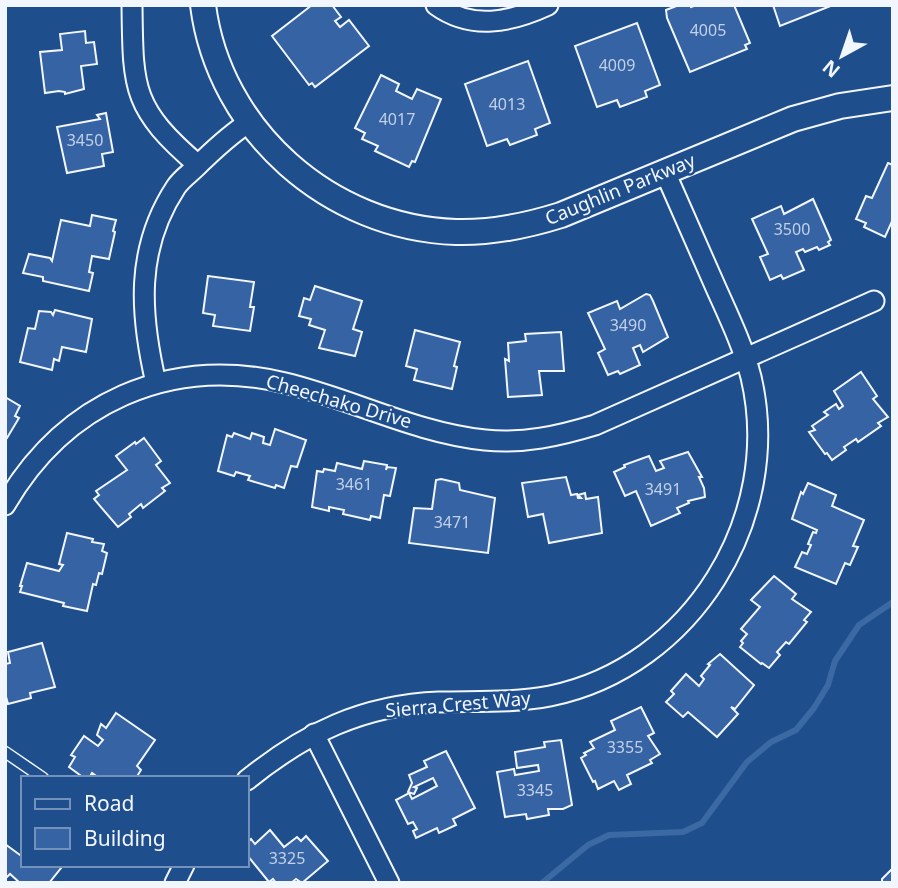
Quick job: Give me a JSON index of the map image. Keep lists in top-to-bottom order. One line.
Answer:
{"streets":{"street":["Caughlin Parkway","Cheechako Drive","Sierra Crest Way"]},"crossings":[["Caughlin Parkway","Sierra Crest Way"],["Cheechako Drive","Sierra Crest Way"]],"house_numbers":["4005","4009","4013","4017","3450","3500","3490","3461","3491","3471","3355","3345","3325"],"legend":["Road","Building"],"north":"bottom left"}
